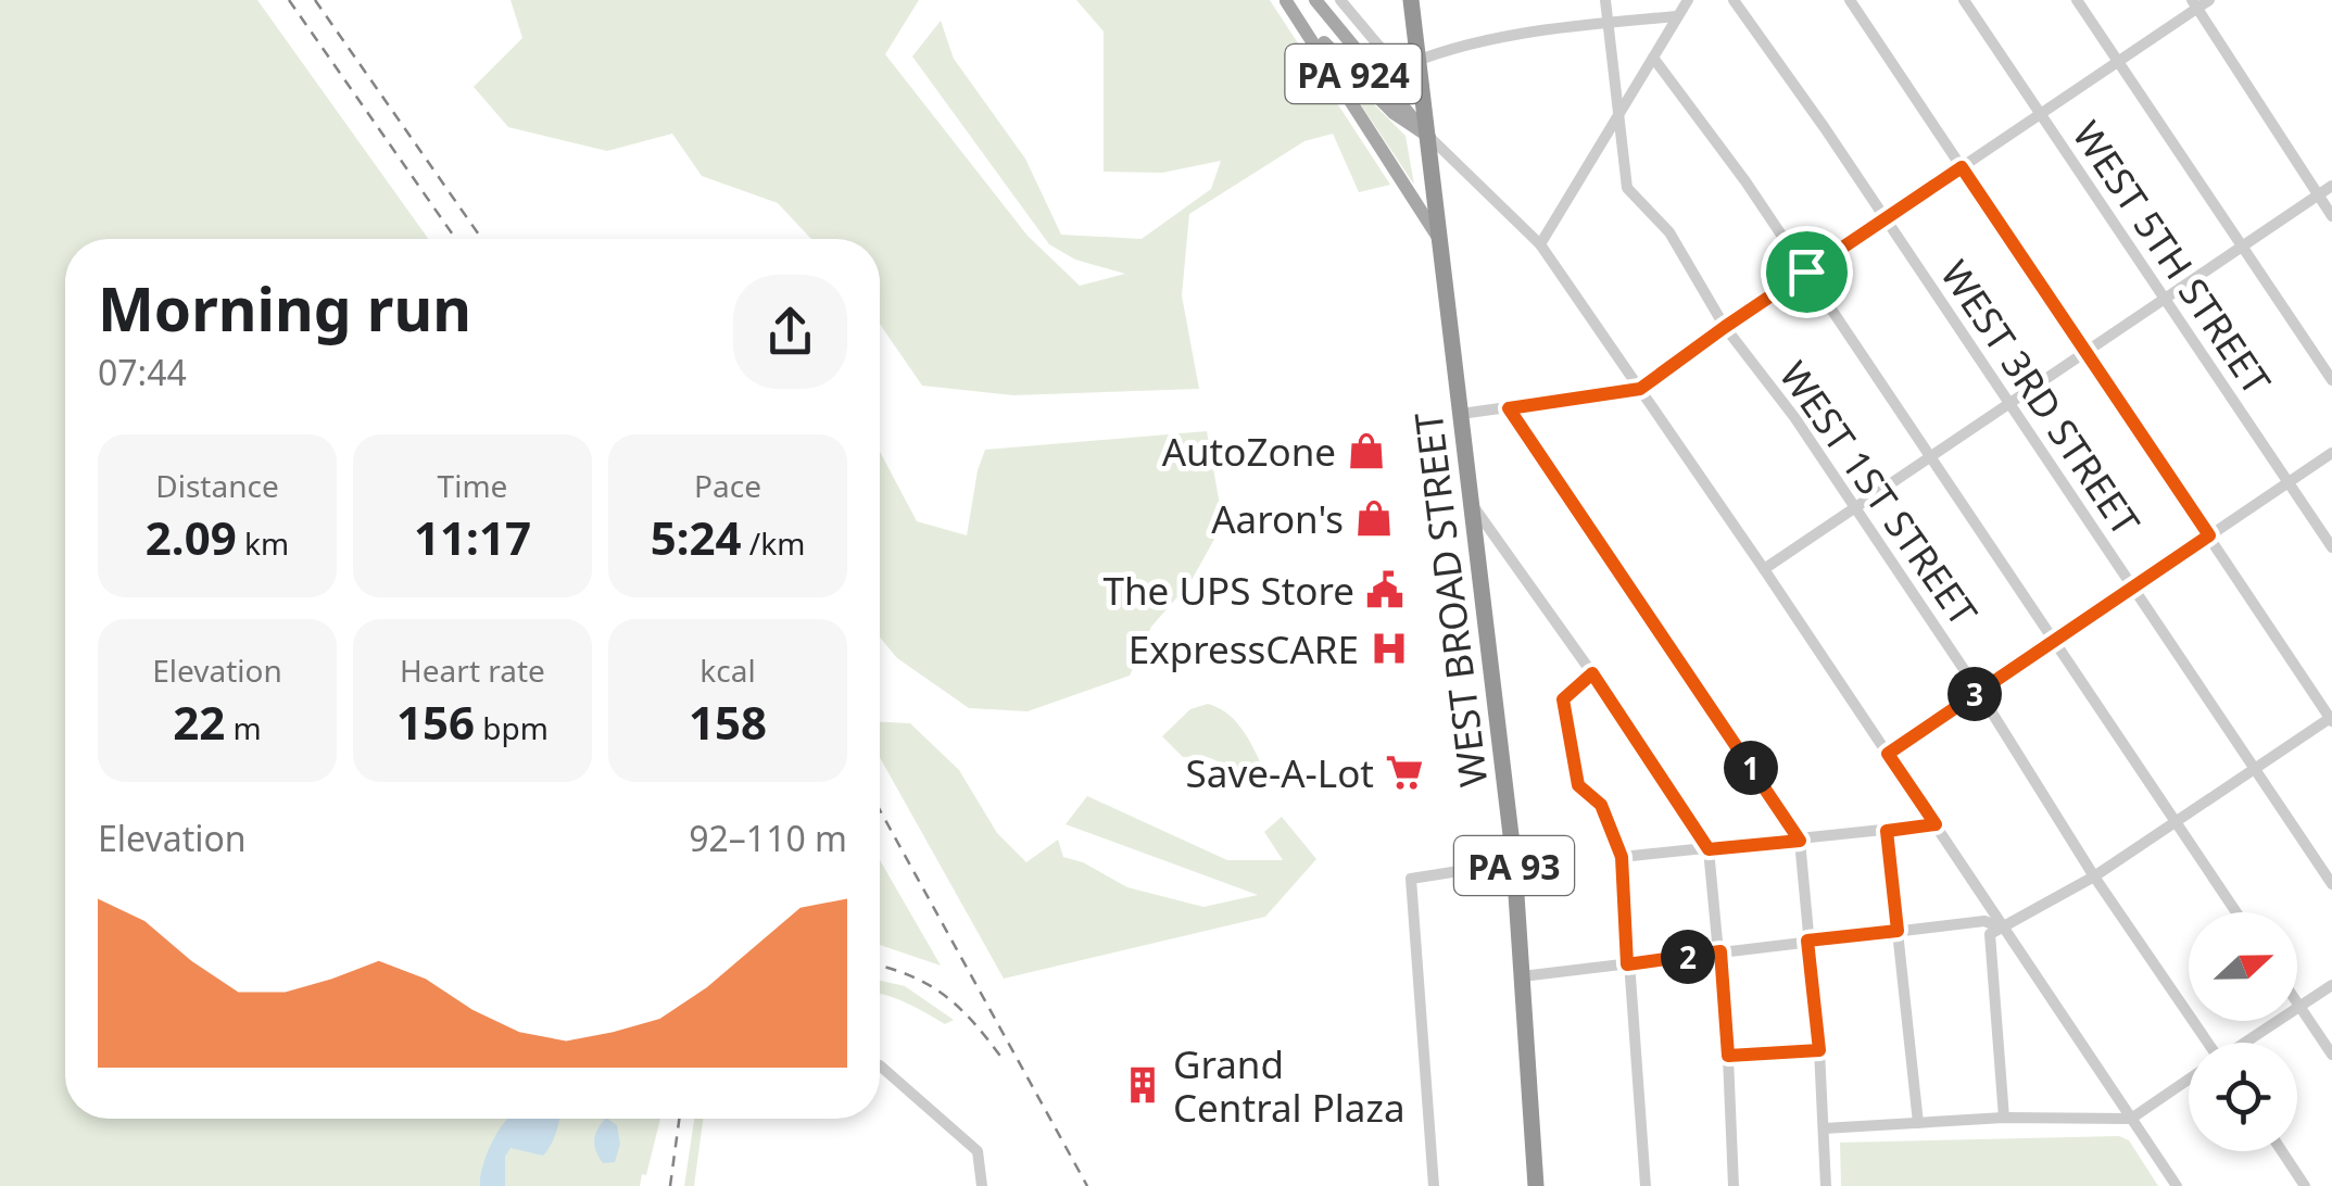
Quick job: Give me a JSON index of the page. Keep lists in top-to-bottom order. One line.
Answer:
{"streets":{"highway":["WEST BROAD STREET","PA 93"],"main road":["PA 924"],"street":["WEST 5TH STREET","WEST 3RD STREET","WEST 1ST STREET"]},"crossings":[["PA 924","WEST BROAD STREET"],["PA 924","PA 93"],["WEST BROAD STREET","PA 93"]],"places":{"shop":["AutoZone","Aaron's"],"public building":["The UPS Store"],"hospital":["ExpressCARE"],"supermarket":["Save-A-Lot"],"building":["Grand Central Plaza"]},"north":"right","page":{"heading":["Morning run","07:44"],"stats":[["Distance","2.09 km"],["Time","11:17"],["Pace","5:24 /km"],["Elevation","22 m"],["Heart rate","156 bpm"],["kcal","158"]],"pins":["3","1","2"],"chart":["Elevation","92–110 m"]}}
